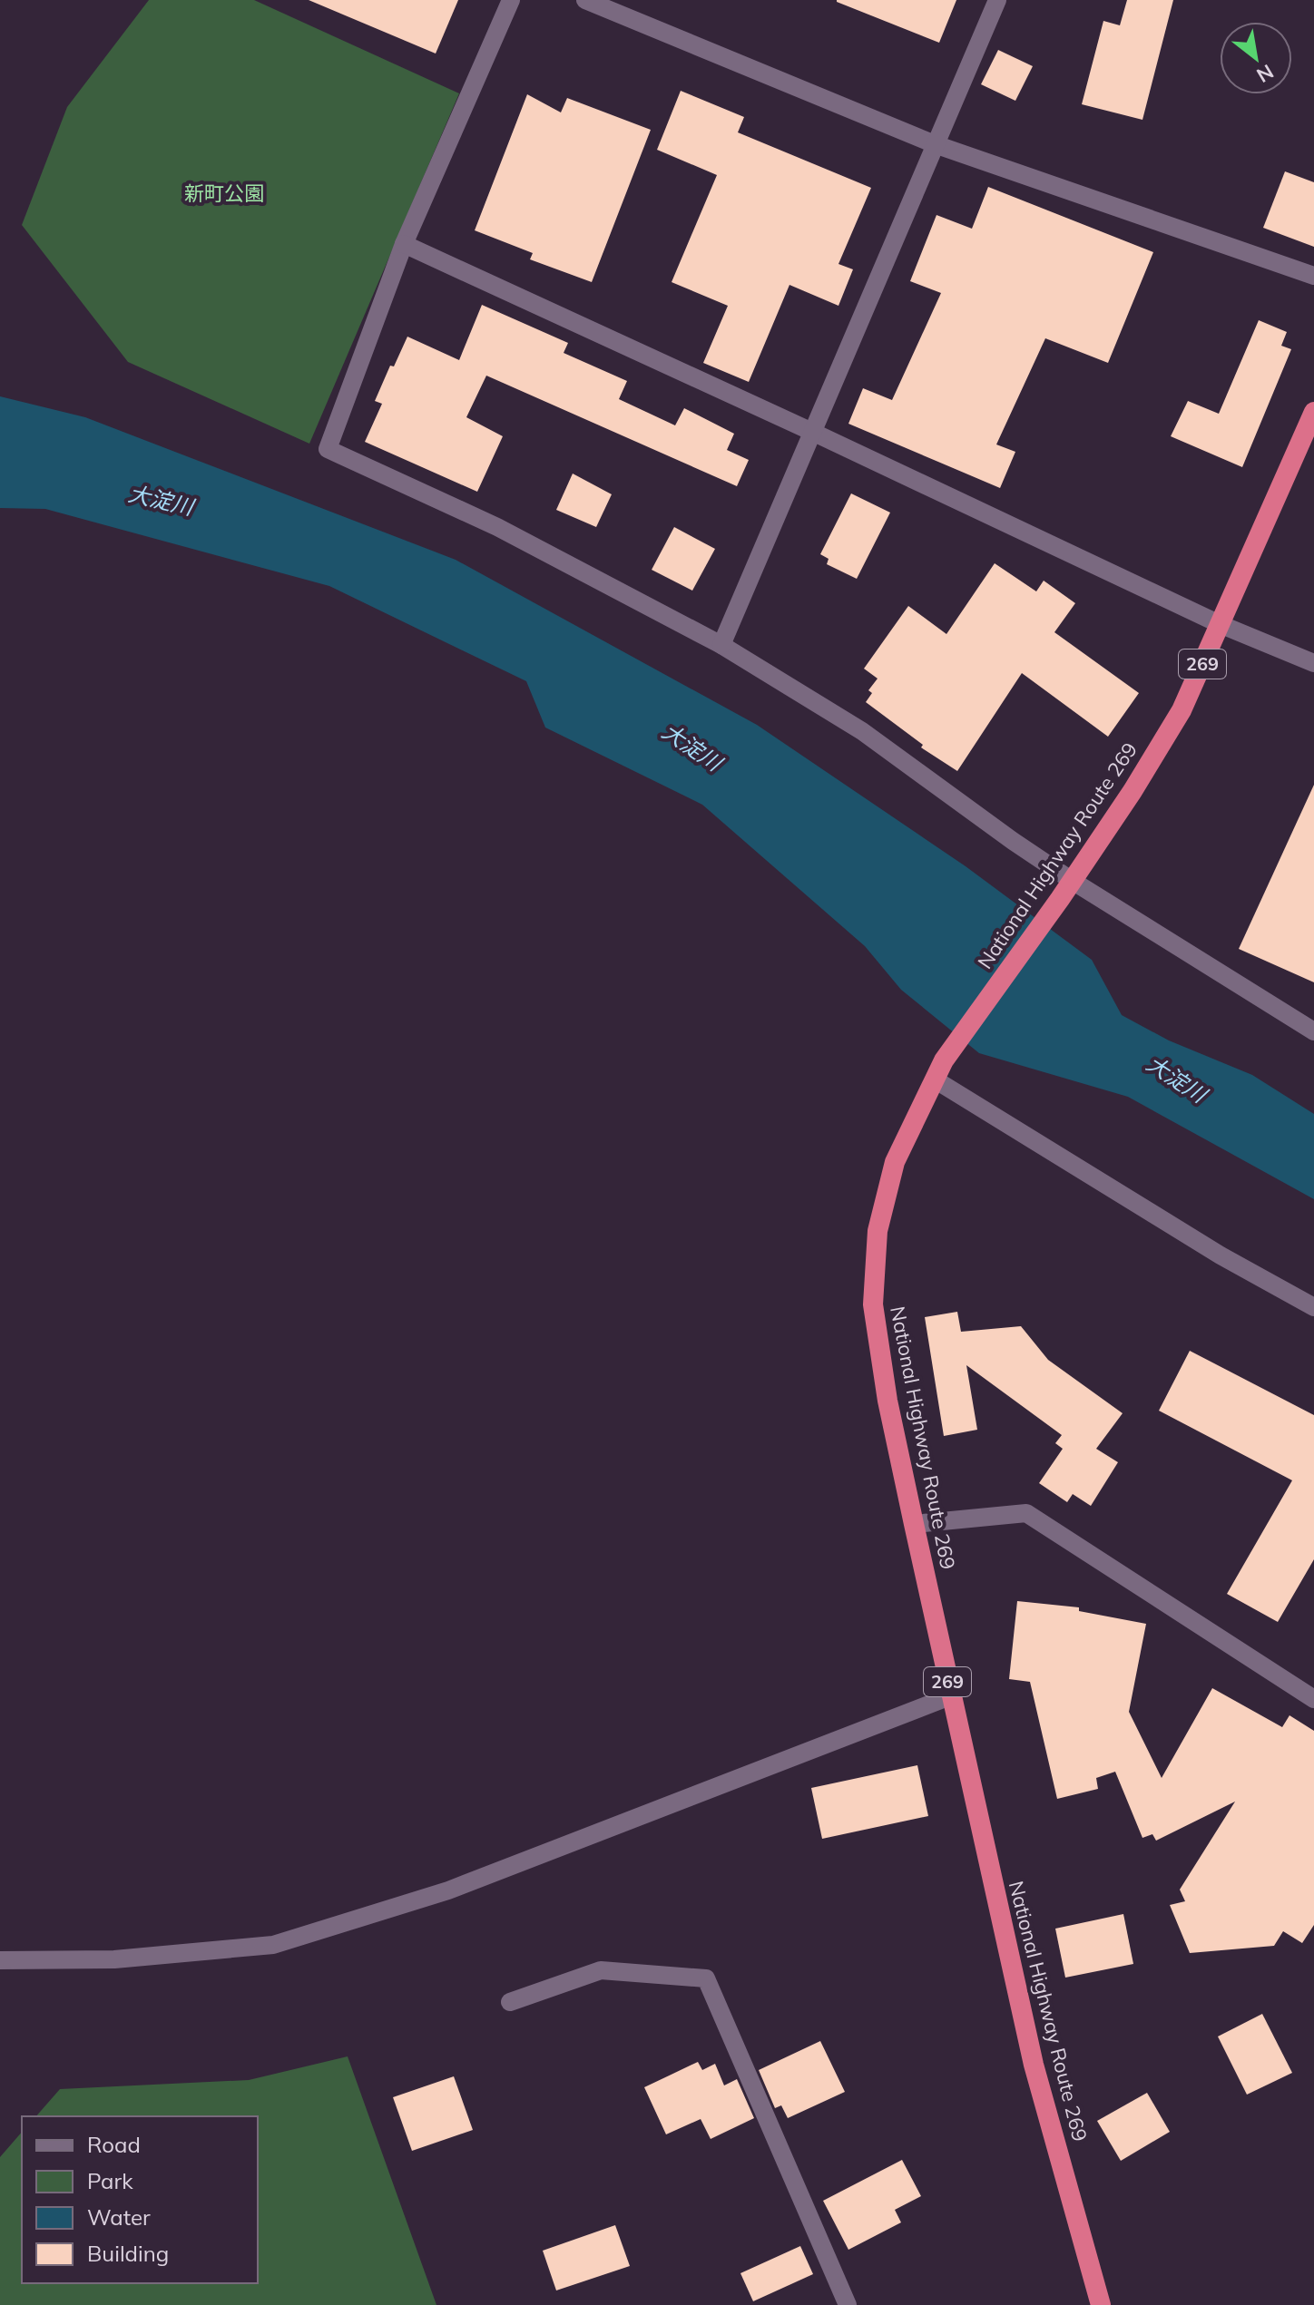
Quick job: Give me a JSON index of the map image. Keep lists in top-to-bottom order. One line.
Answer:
{"streets":{"highway":["269","National Highway Route 269"]},"water":["大淀川"],"parks":["新町公園"],"legend":["Road","Park","Water","Building"],"north":"bottom right"}
